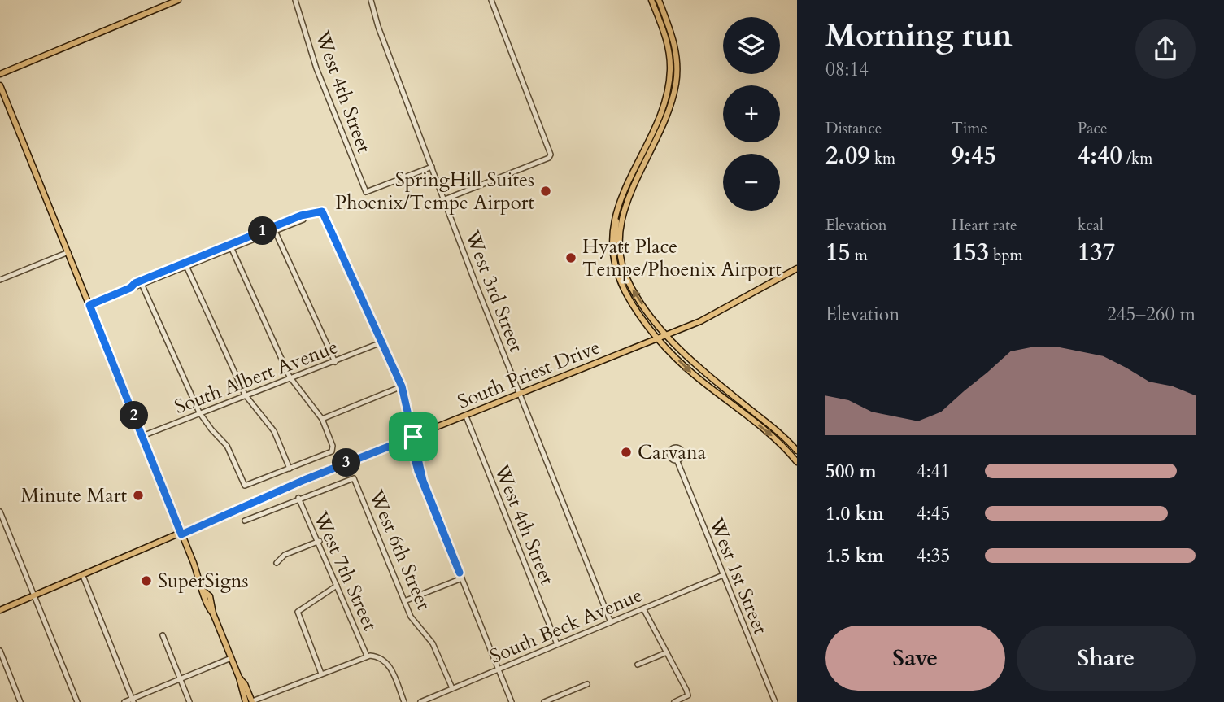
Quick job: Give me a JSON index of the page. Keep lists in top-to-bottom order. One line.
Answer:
{"streets":{"main road":["South Priest Drive"],"street":["West 4th Street","West 3rd Street","South Albert Avenue","West 6th Street","West 7th Street","West 1st Street","South Beck Avenue"]},"crossings":[["West 4th Street","West 3rd Street"],["West 4th Street","South Priest Drive"],["West 4th Street","South Beck Avenue"],["West 3rd Street","South Priest Drive"],["West 3rd Street","South Beck Avenue"],["West 6th Street","West 7th Street"],["West 6th Street","South Beck Avenue"],["West 1st Street","South Beck Avenue"]],"places":["SpringHill Suites Phoenix/Tempe Airport","Hyatt Place Tempe/Phoenix Airport","Carvana","Minute Mart","SuperSigns"],"page":{"heading":["Morning run","08:14"],"map_buttons":["+","−"],"stats":[["Distance","2.09 km"],["Time","9:45"],["Pace","4:40 /km"],["Elevation","15 m"],["Heart rate","153 bpm"],["kcal","137"]],"pins":["1","2","3"],"chart":["Elevation","245–260 m"],"list":[{"name":"500 m","note":"4:41"},{"name":"1.0 km","note":"4:45"},{"name":"1.5 km","note":"4:35"}],"buttons":["Save","Share"]}}
